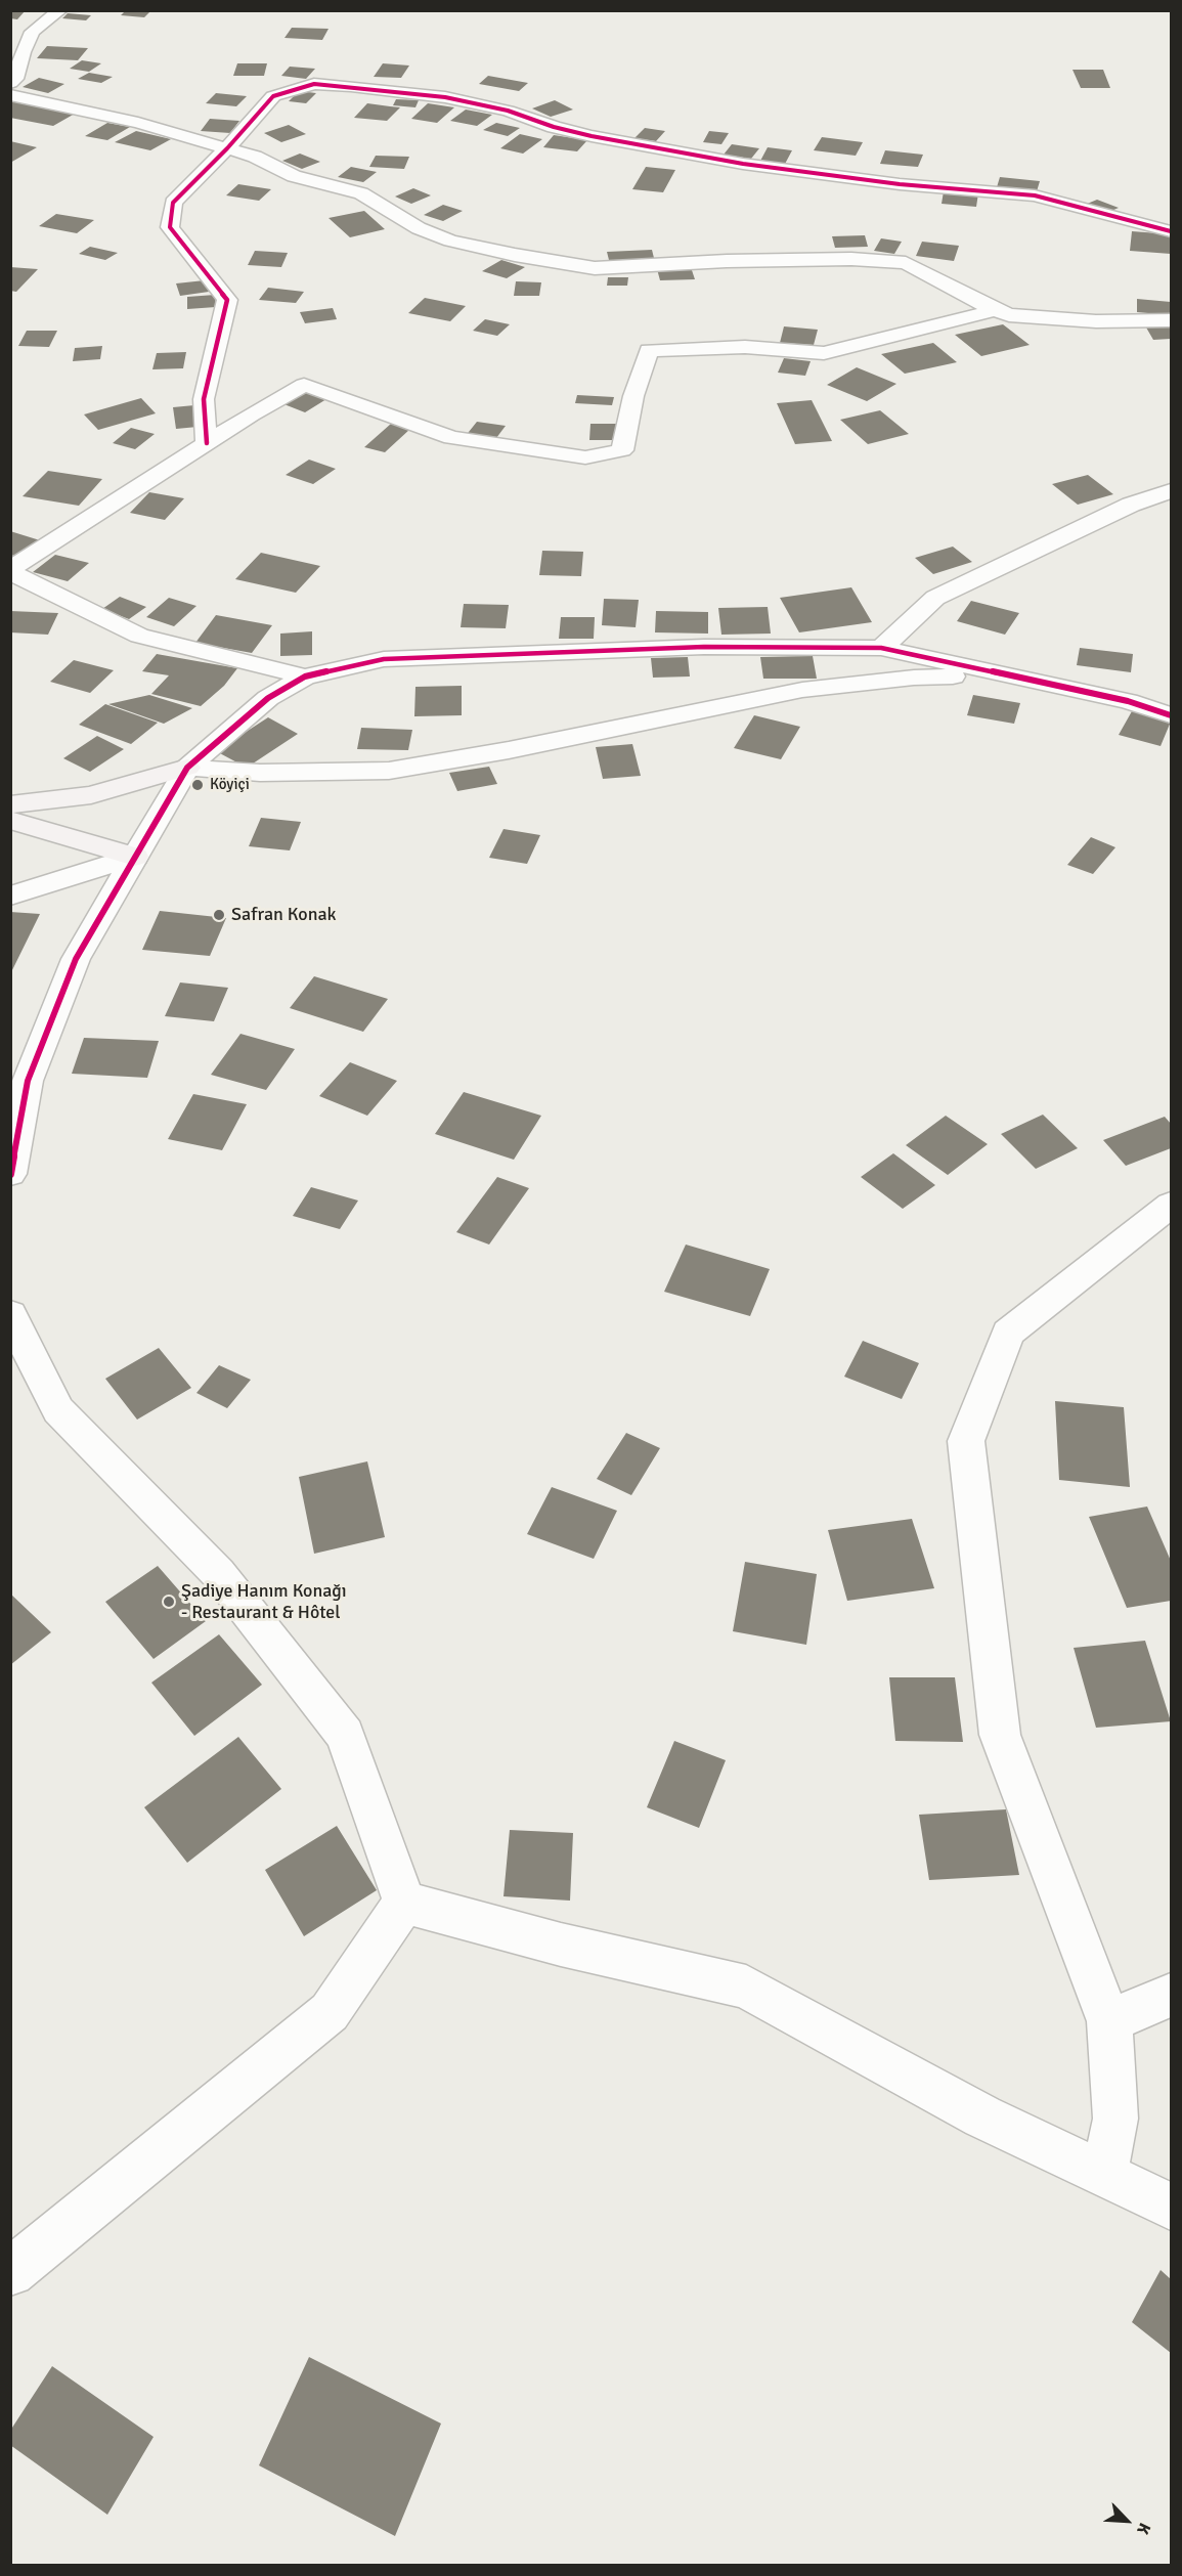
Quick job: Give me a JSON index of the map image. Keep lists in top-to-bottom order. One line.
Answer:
{"places":["Köyiçi","Safran Konak","Şadiye Hanım Konağı - Restaurant & Hôtel"],"north":"bottom right"}
